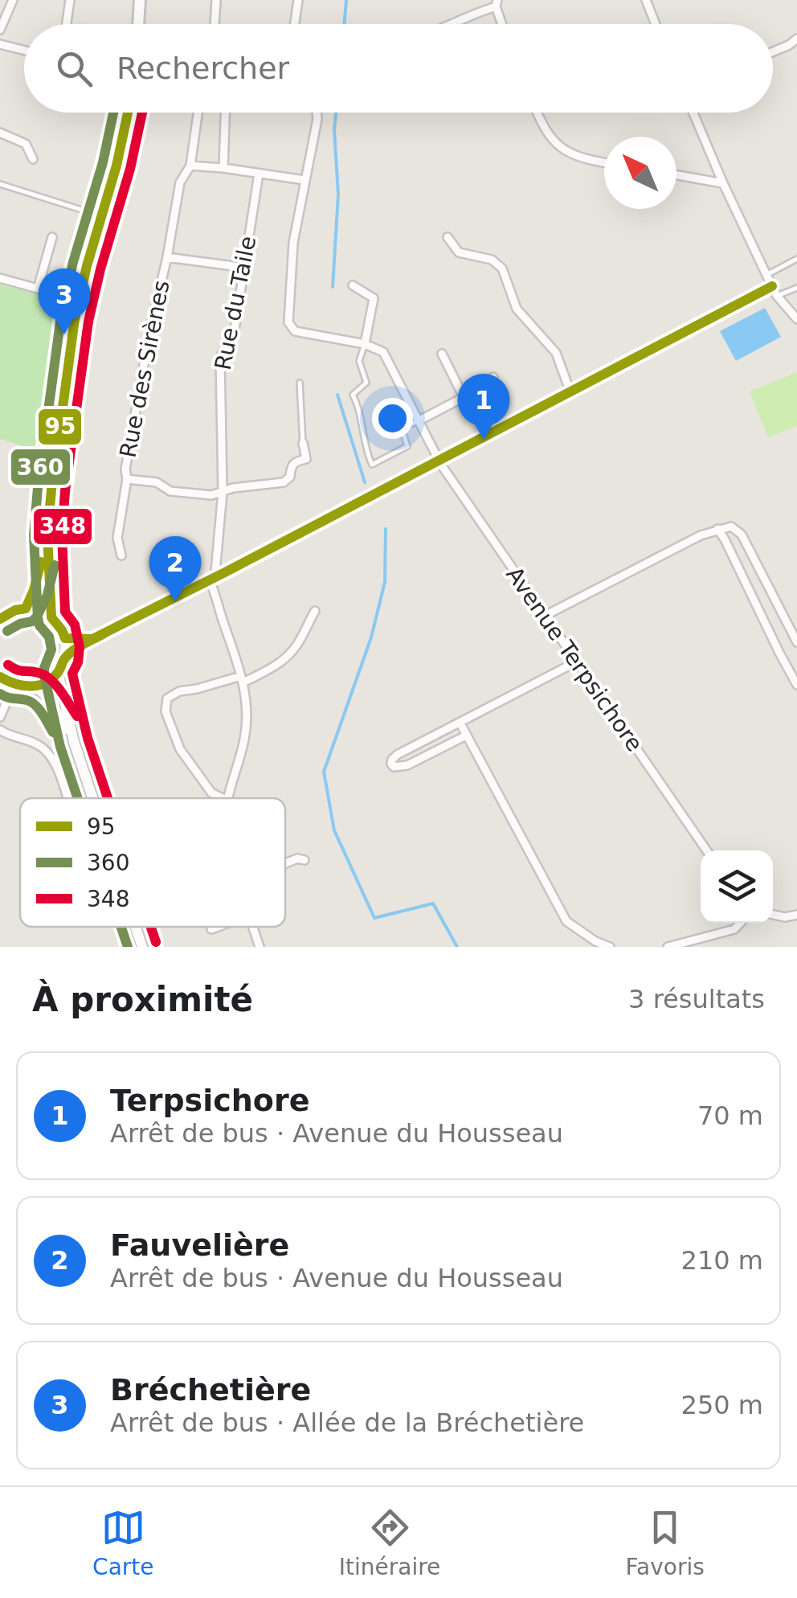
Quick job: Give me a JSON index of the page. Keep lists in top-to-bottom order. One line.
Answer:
{"streets":{"street":["Rue du Taile","Rue des Sirènes","Avenue Terpsichore"]},"crossings":[["Rue du Taile","Rue des Sirènes"]],"lines":["transit line 95","transit line 360","transit line 348"],"legend":["95","360","348"],"north":"top left","page":{"search":"Rechercher","pins":["3","1","2"],"heading":["À proximité","3 résultats"],"list":[{"mark":"1","name":"Terpsichore","note":"Arrêt de bus · Avenue du Housseau","value":"70 m"},{"mark":"2","name":"Fauvelière","note":"Arrêt de bus · Avenue du Housseau","value":"210 m"},{"mark":"3","name":"Bréchetière","note":"Arrêt de bus · Allée de la Bréchetière","value":"250 m"}],"nav":["Carte","Itinéraire","Favoris"]}}
